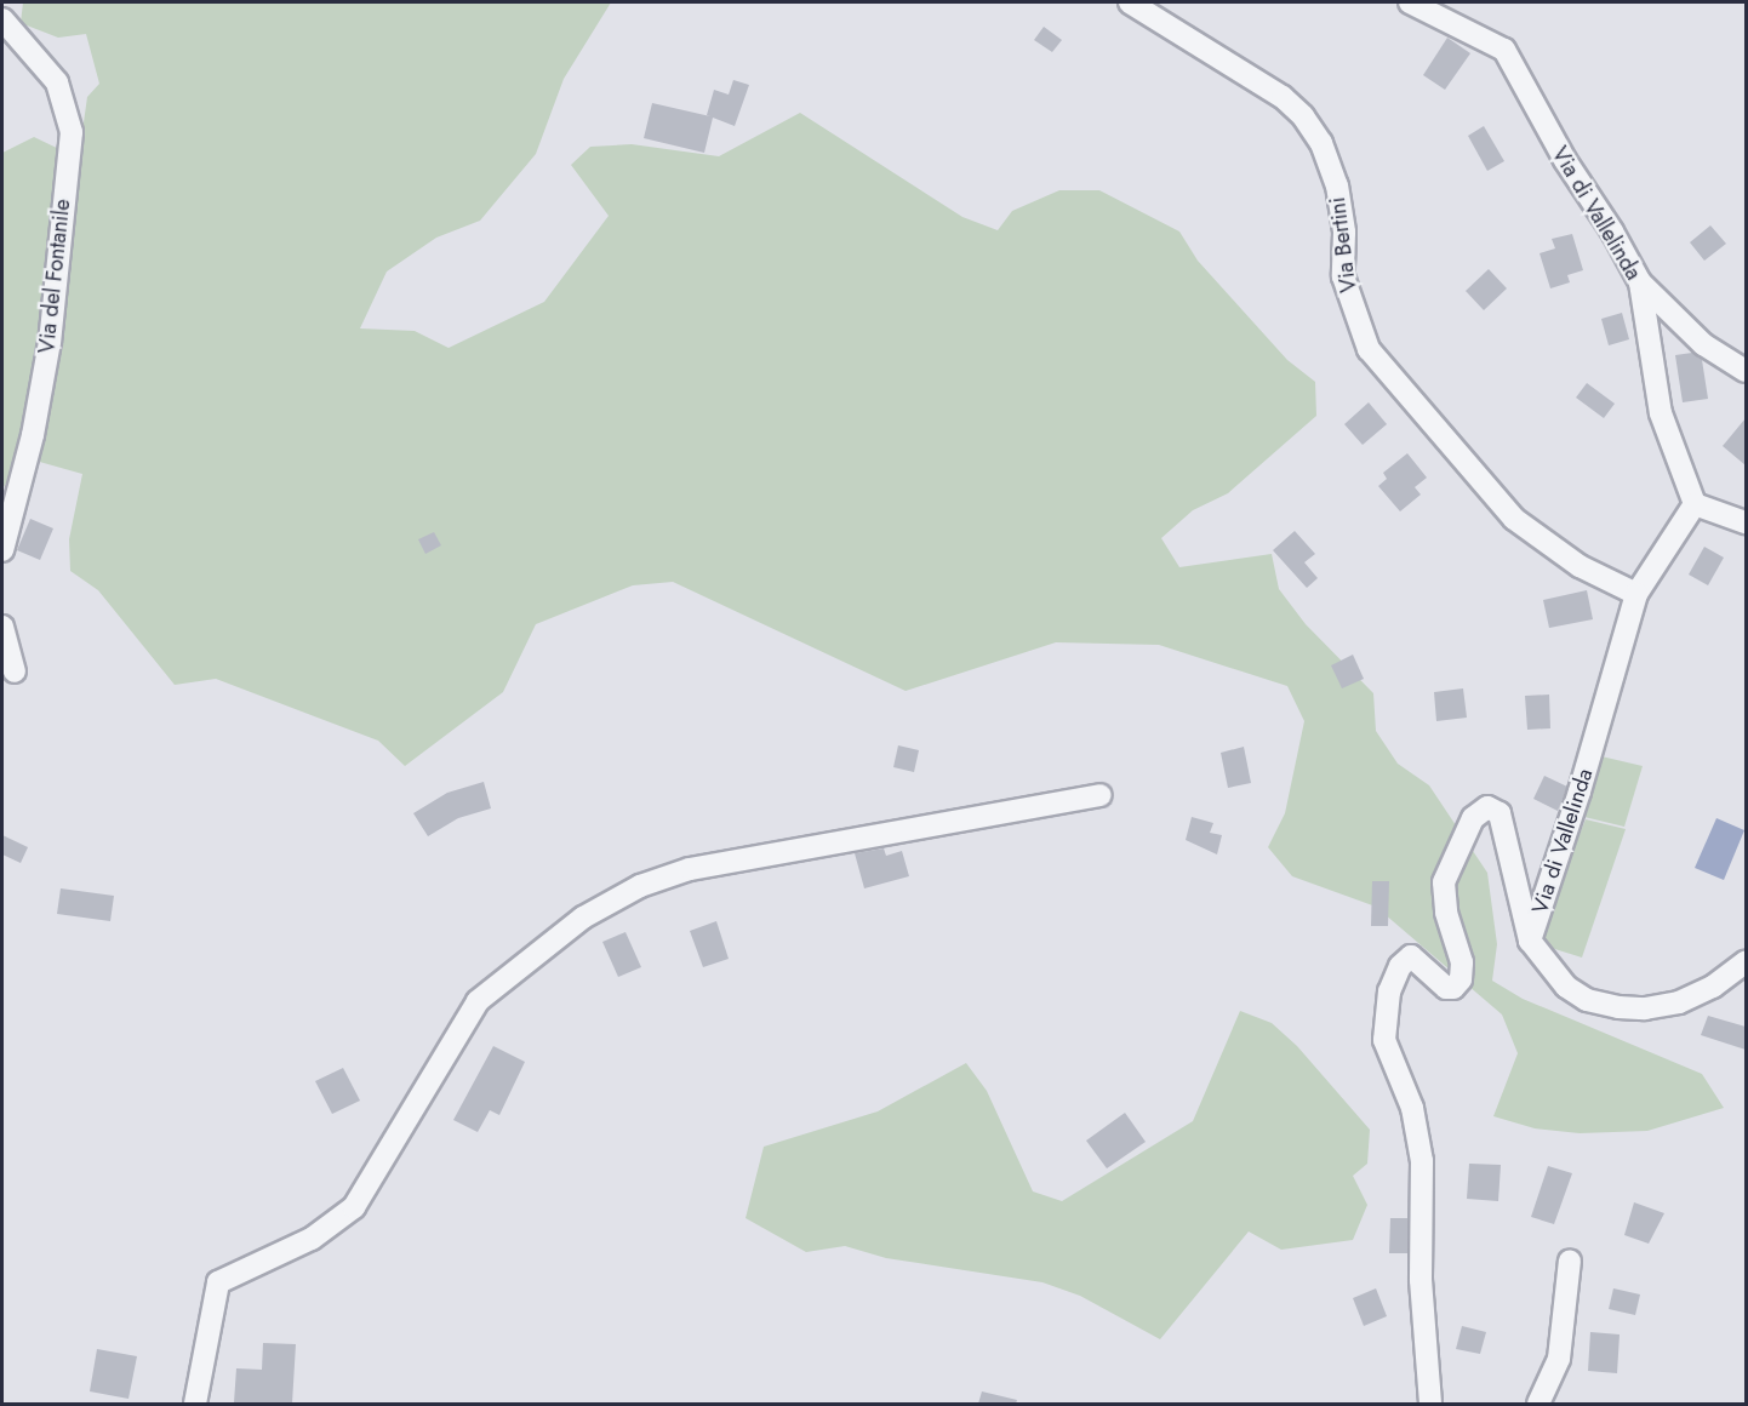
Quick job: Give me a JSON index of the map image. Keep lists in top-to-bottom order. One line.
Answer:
{"streets":{"street":["Via di Vallelinda","Via Bertini","Via del Fontanile"]},"crossings":[["Via di Vallelinda","Via Bertini"]]}
